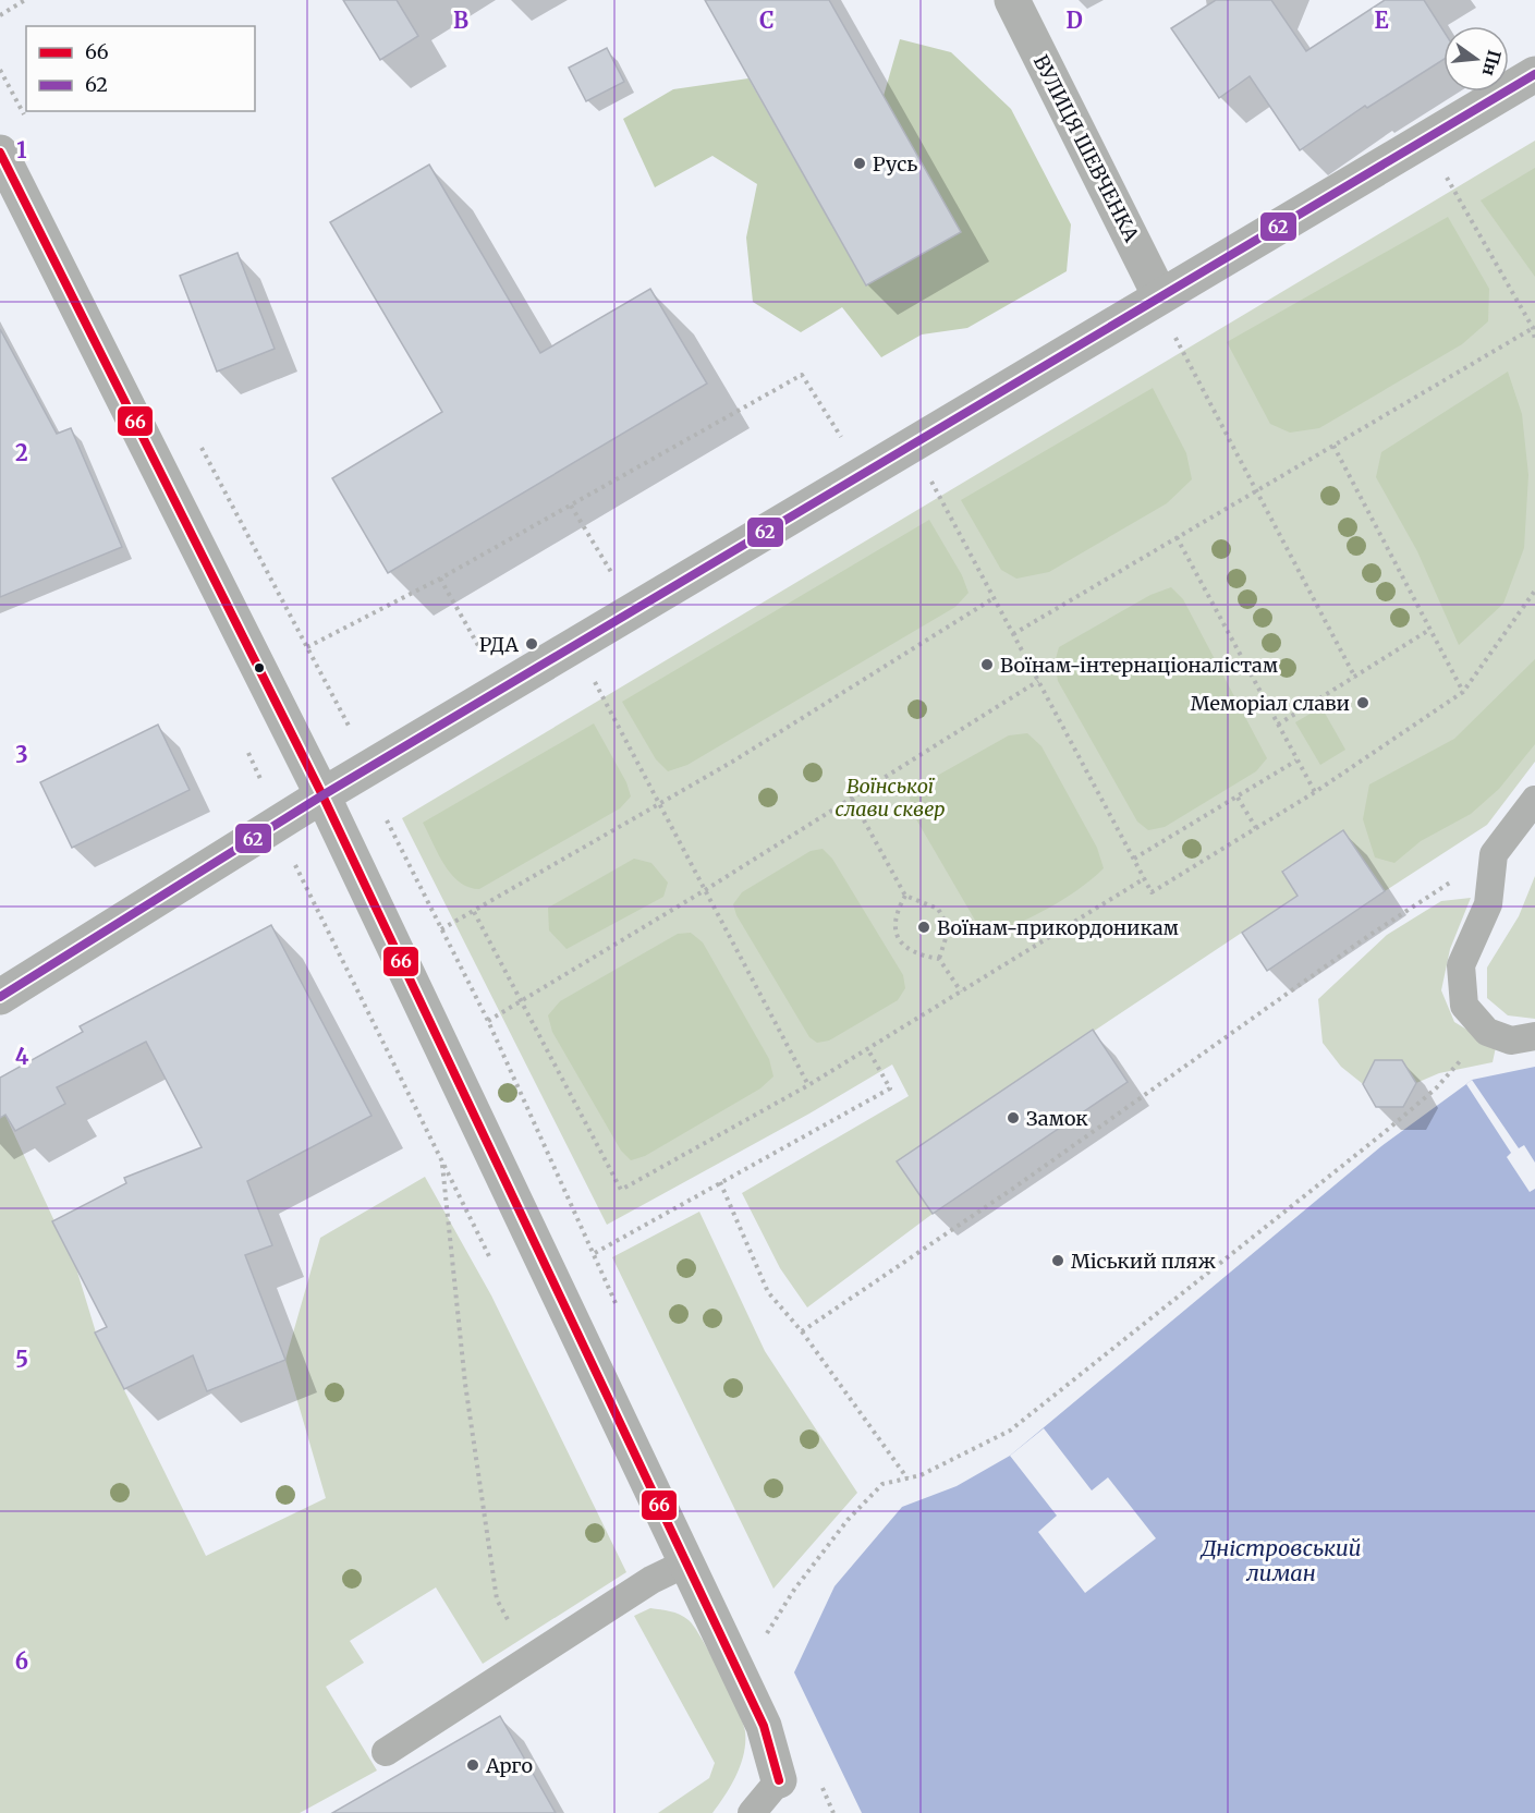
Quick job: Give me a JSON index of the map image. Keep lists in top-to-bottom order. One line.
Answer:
{"streets":{"street":["ВУЛИЦЯ ШЕВЧЕНКА"]},"water":["Дністровський лиман"],"parks":["Воїнської слави сквер"],"places":["Русь","РДА","Воїнам-інтернаціоналістам","Меморіал слави","Воїнам-прикордоникам","Замок","Міський пляж","Арго"],"lines":["transit line 62","transit line 66"],"legend":["66","62"],"north":"right","grid":{"columns":["B","C","D","E"],"rows":["1","2","3","4","5","6"]}}
